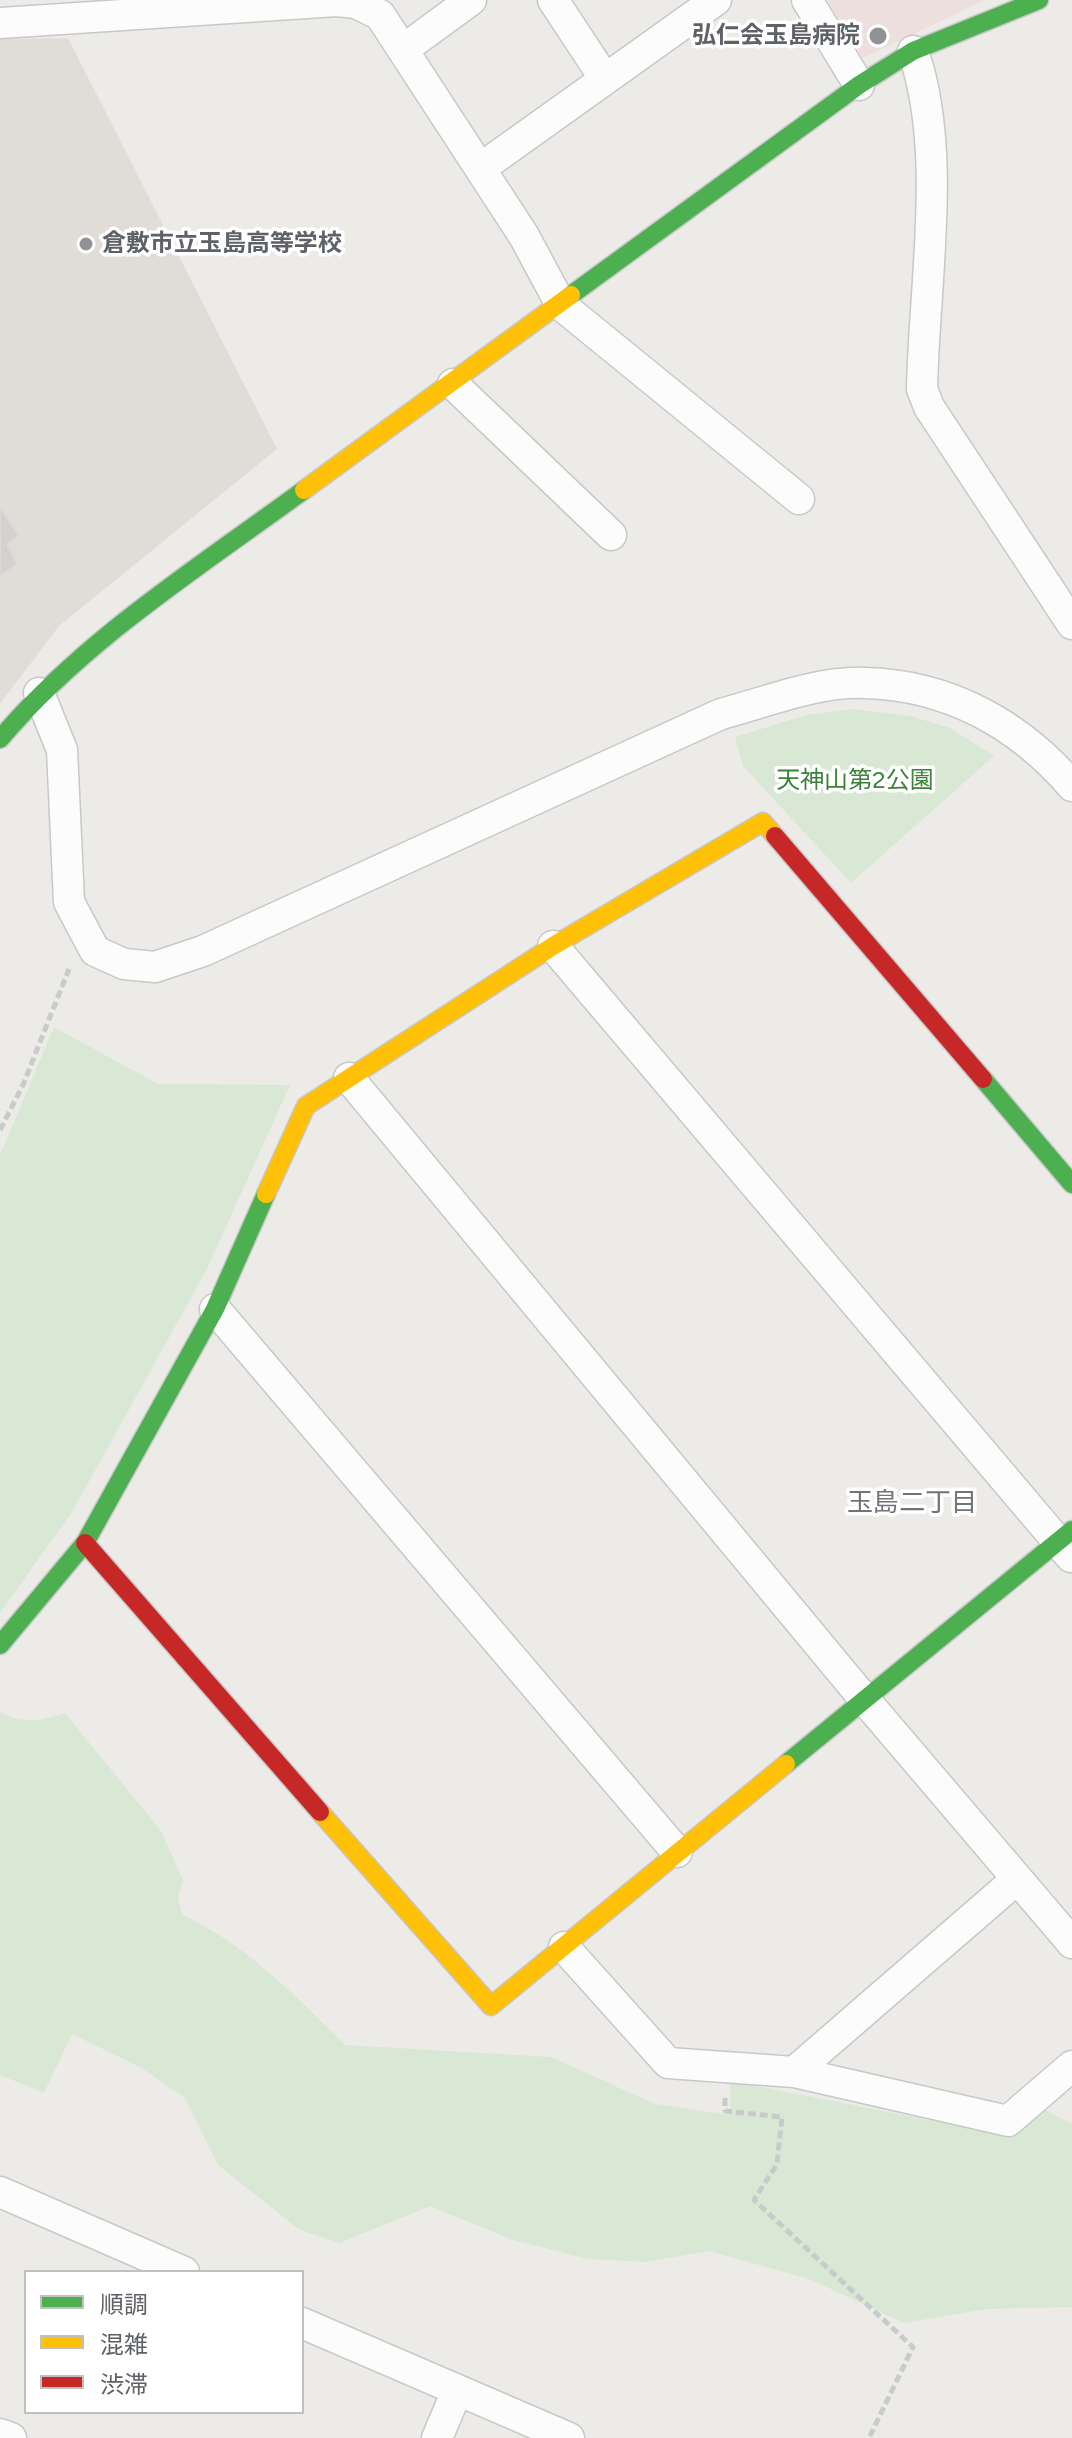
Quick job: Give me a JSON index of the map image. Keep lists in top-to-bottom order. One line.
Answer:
{"districts":["玉島二丁目"],"parks":["天神山第2公園"],"places":["弘仁会玉島病院","倉敷市立玉島高等学校"],"legend":["順調","混雑","渋滞"]}
